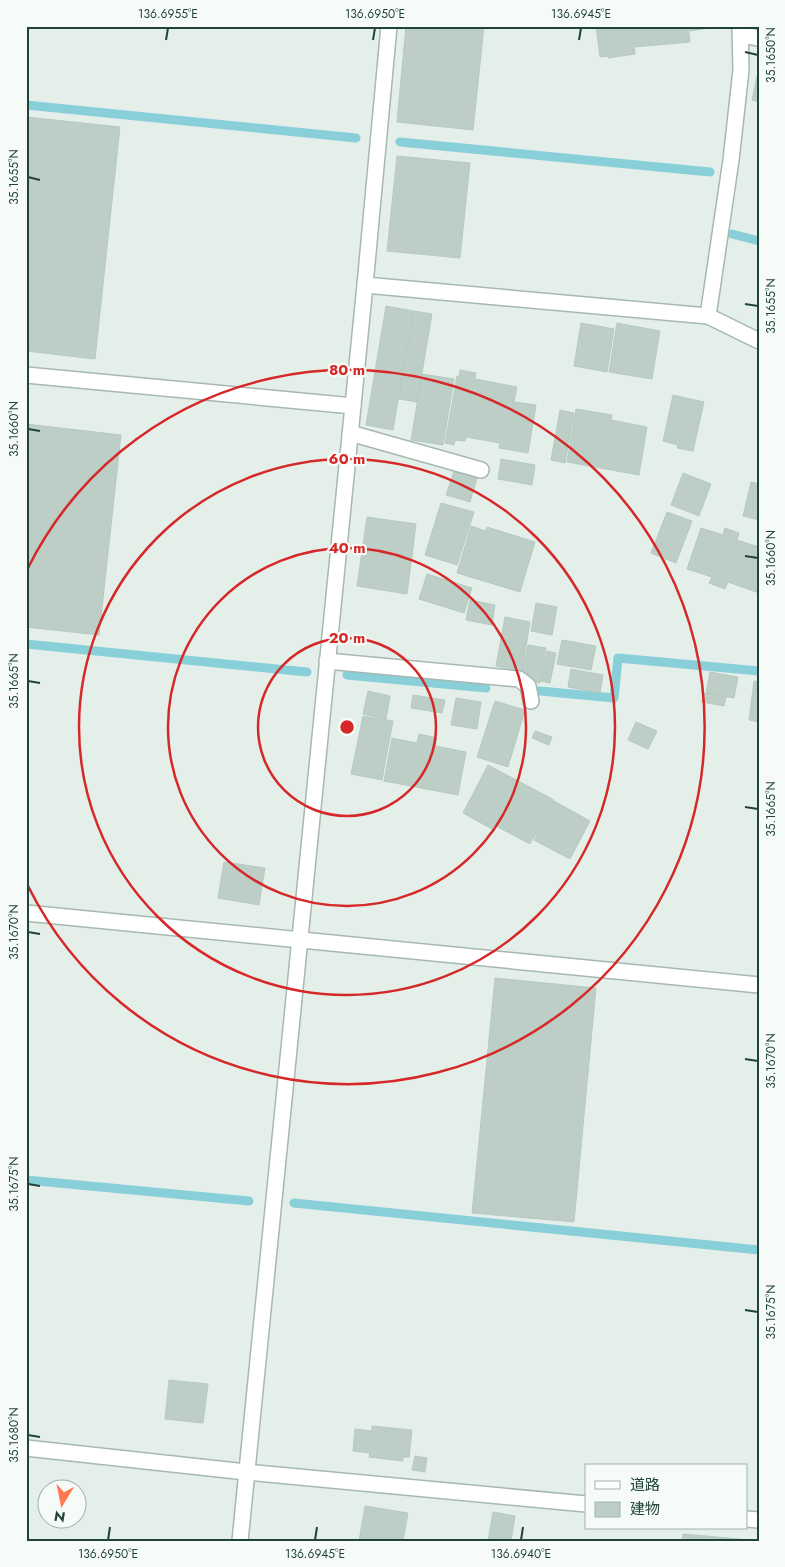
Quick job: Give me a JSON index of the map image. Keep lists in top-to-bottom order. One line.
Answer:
{"legend":["道路","建物"],"north":"bottom","coordinates":["136.6955°E","136.6950°E","136.6945°E","35.1650°N","35.1655°N","35.1660°N","35.1665°N","35.1670°N","35.1675°N","35.1680°N","136.6940°E"],"rings":["80 m","60 m","40 m","20 m"]}
